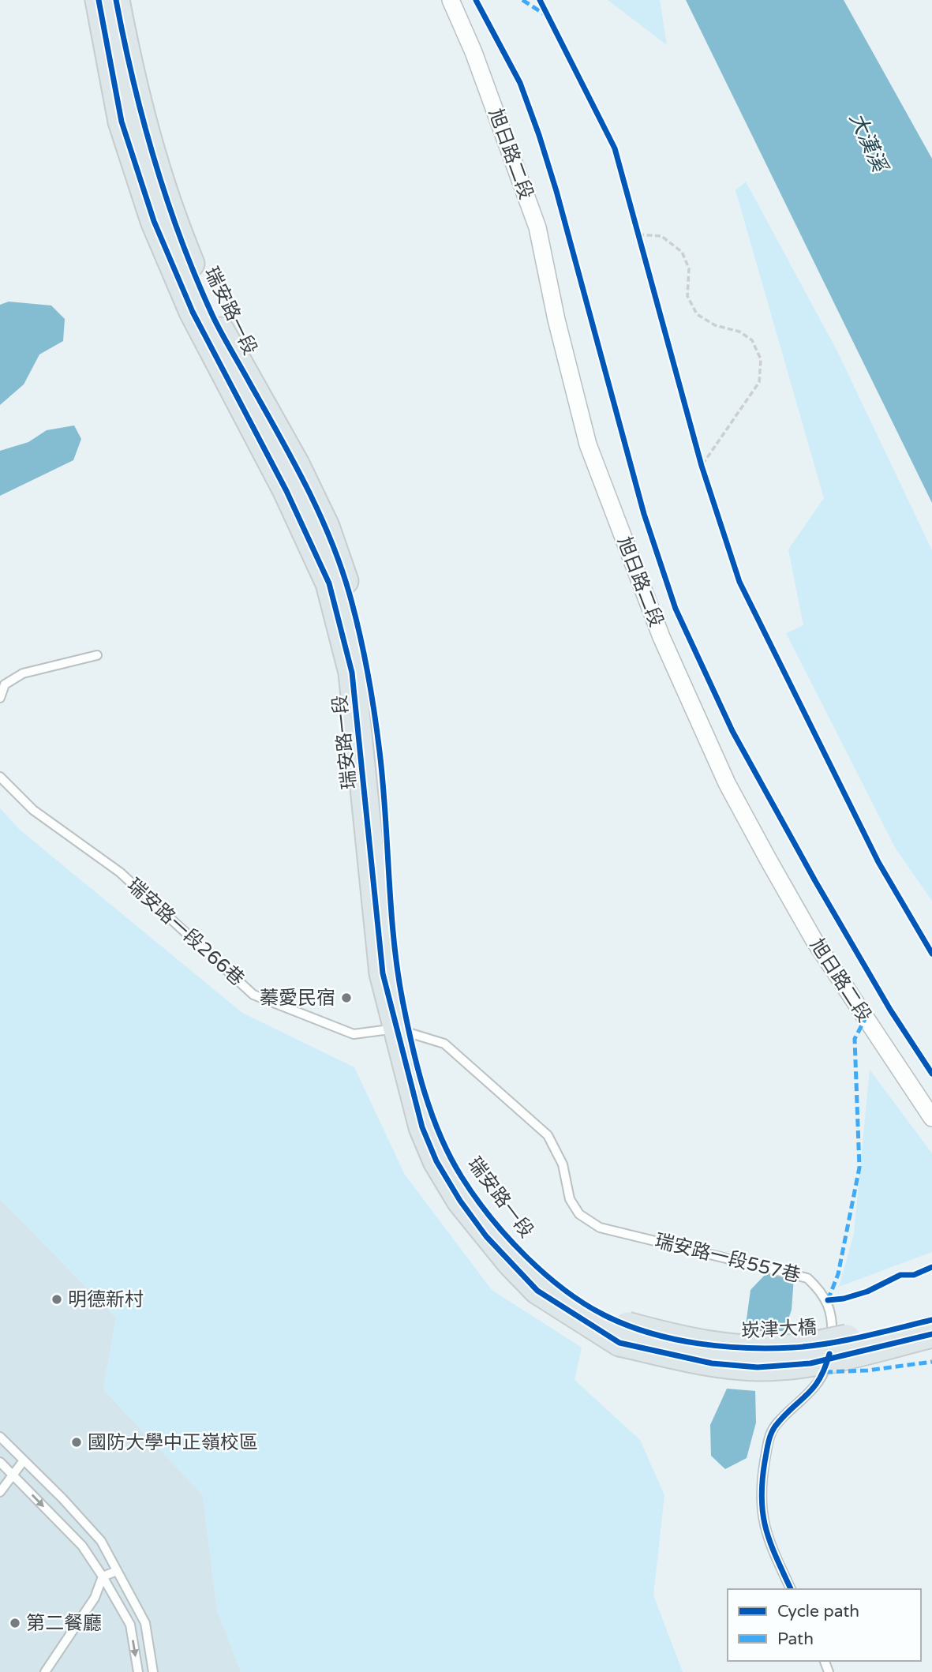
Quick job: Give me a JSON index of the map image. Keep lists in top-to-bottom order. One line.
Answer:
{"streets":{"main road":["瑞安路一段","崁津大橋"],"street":["旭日路二段"],"lane":["瑞安路一段266巷","瑞安路一段557巷"]},"crossings":[["瑞安路一段","瑞安路一段266巷"],["瑞安路一段","瑞安路一段557巷"],["瑞安路一段","崁津大橋"],["瑞安路一段266巷","瑞安路一段557巷"]],"water":["大漢溪"],"places":["蓁愛民宿","明德新村","國防大學中正嶺校區","第二餐廳"],"legend":["Cycle path","Path"]}
